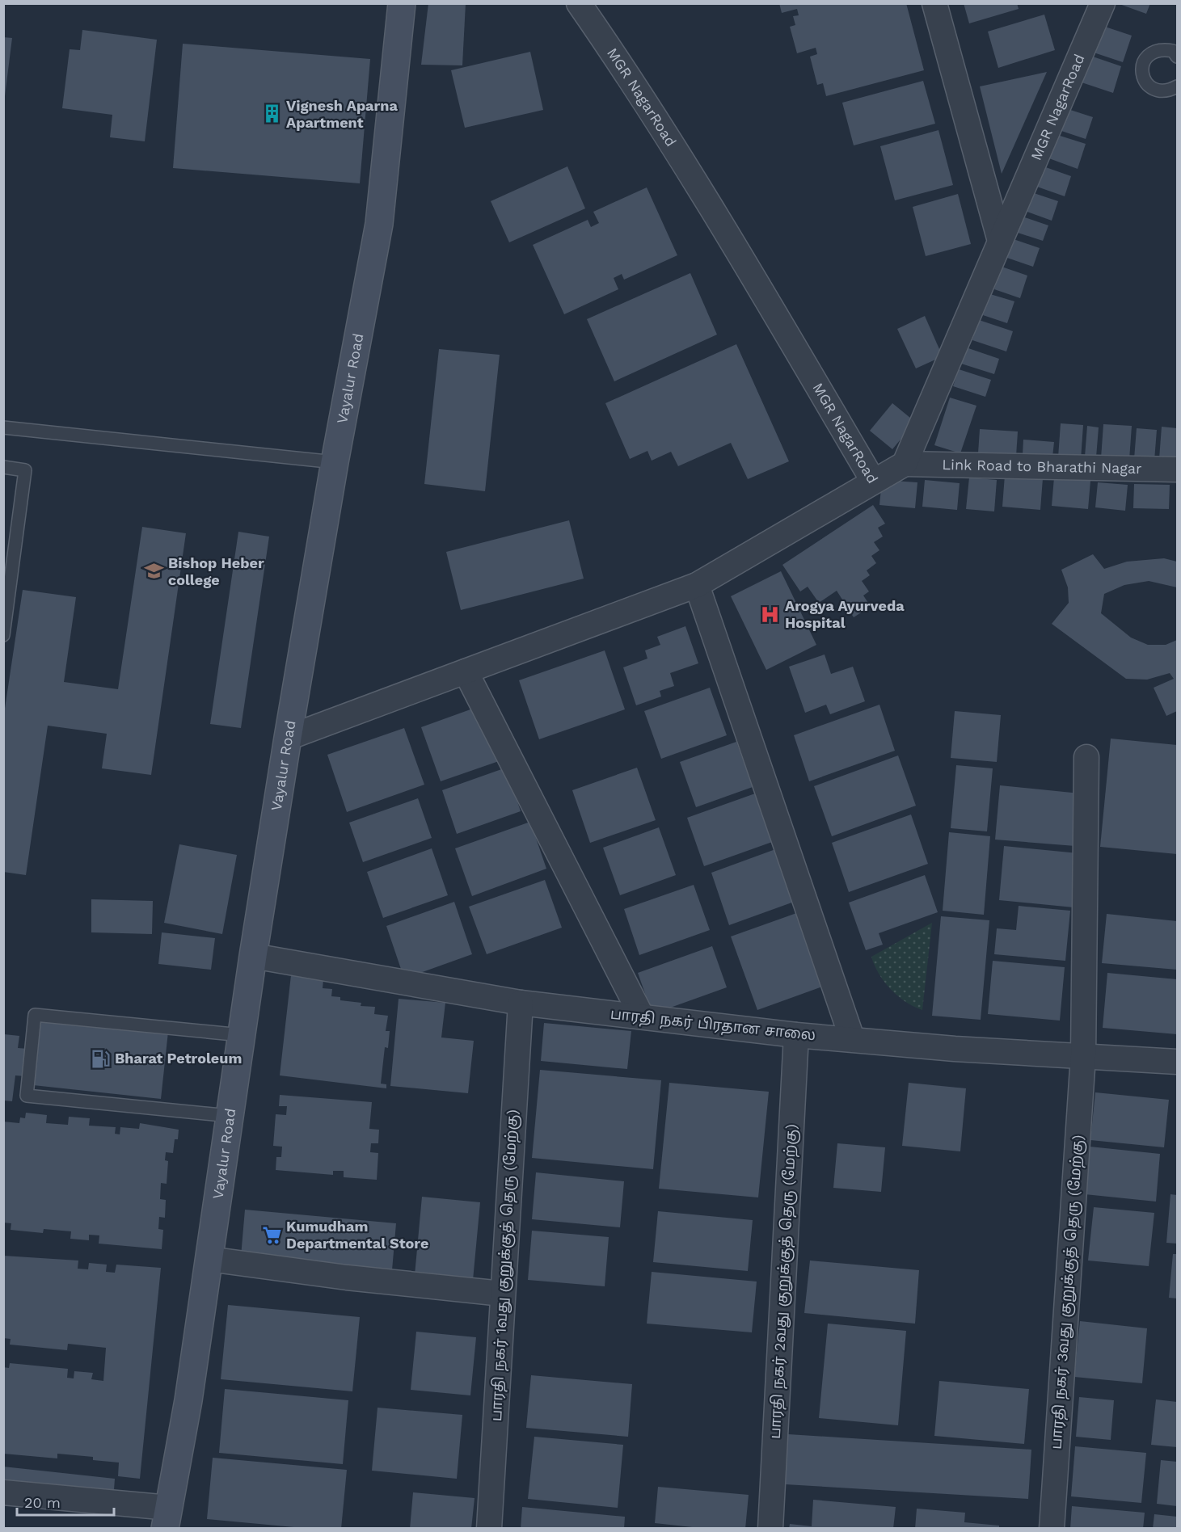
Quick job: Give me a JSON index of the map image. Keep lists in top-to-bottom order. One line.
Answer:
{"streets":{"main road":["Vayalur Road"],"street":["MGR NagarRoad","Link Road to Bharathi Nagar","பாரதி நகர் பிரதான சாலை","பாரதி நகர் 1வது குறுக்குத் தெரு (மேற்கு)","பாரதி நகர் 2வது குறுக்குத் தெரு (மேற்கு)","பாரதி நகர் 3வது குறுக்குத் தெரு (மேற்கு)"]},"crossings":[["MGR NagarRoad","Link Road to Bharathi Nagar"],["Vayalur Road","பாரதி நகர் பிரதான சாலை"],["பாரதி நகர் பிரதான சாலை","பாரதி நகர் 1வது குறுக்குத் தெரு (மேற்கு)"],["பாரதி நகர் பிரதான சாலை","பாரதி நகர் 2வது குறுக்குத் தெரு (மேற்கு)"],["பாரதி நகர் பிரதான சாலை","பாரதி நகர் 3வது குறுக்குத் தெரு (மேற்கு)"]],"places":{"building":["Vignesh Aparna Apartment"],"school or university":["Bishop Heber college"],"hospital":["Arogya Ayurveda Hospital"],"fuel station":["Bharat Petroleum"],"supermarket":["Kumudham Departmental Store"]},"scale_bar":"20 m"}
